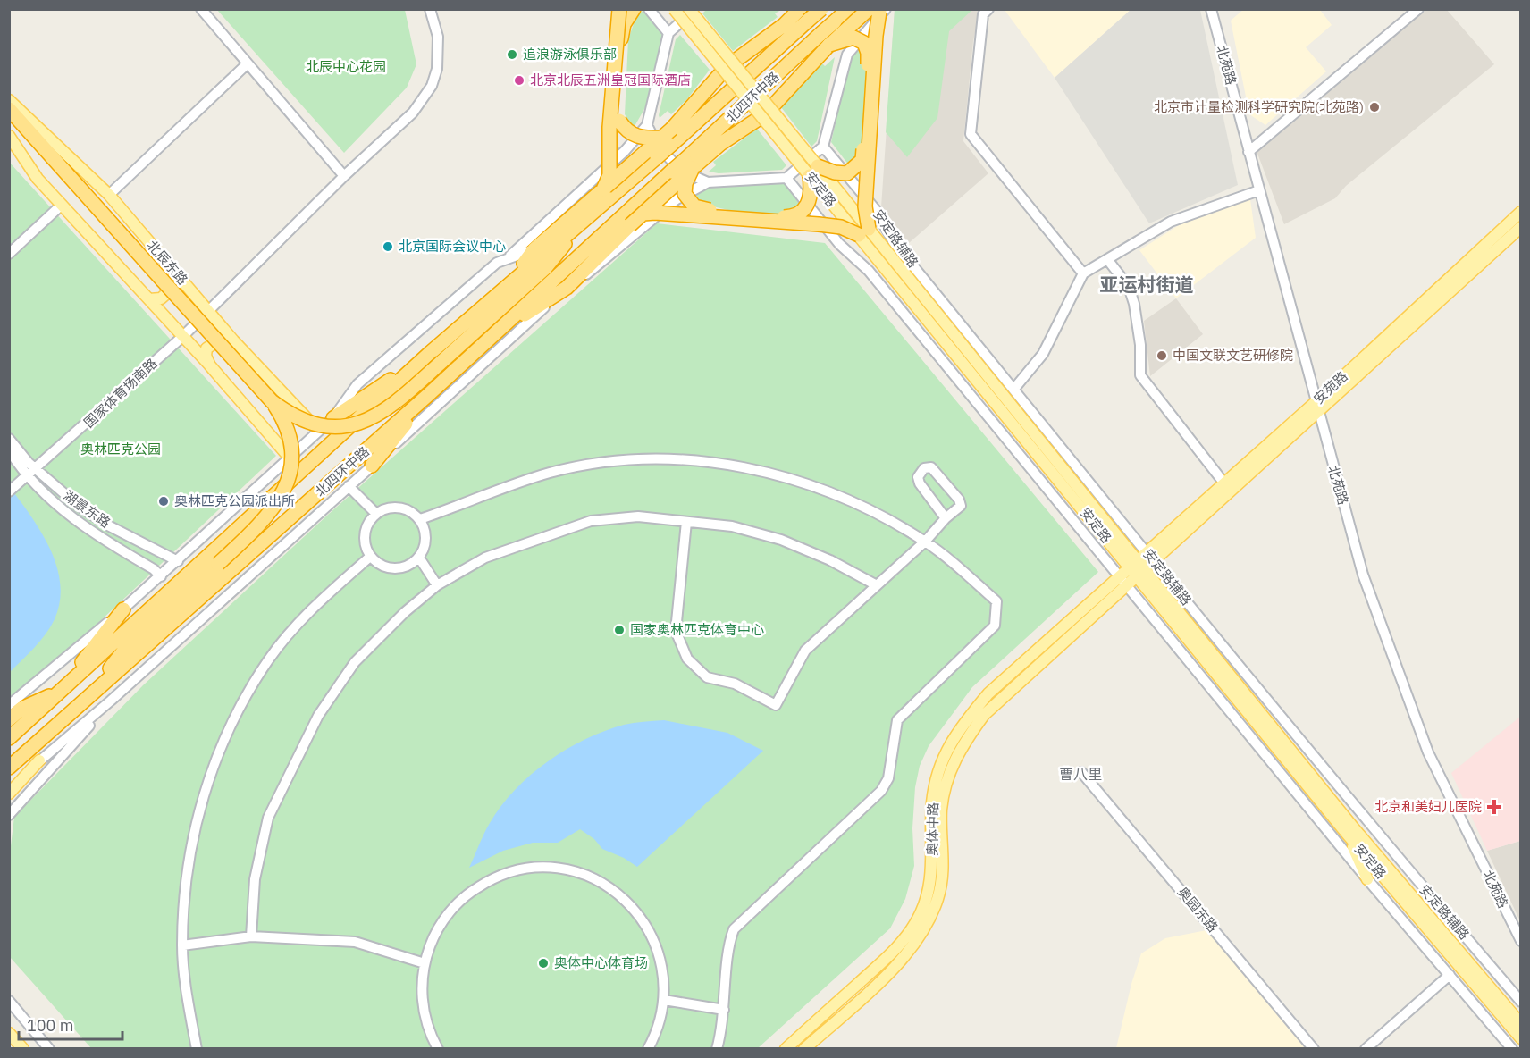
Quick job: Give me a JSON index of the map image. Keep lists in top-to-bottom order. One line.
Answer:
{"streets":{"highway":["北四环中路"],"main road":["安定路","北辰东路","安苑路","奥体中路"],"street":["北苑路","安定路辅路","国家体育场南路","湖景东路","奥园东路"]},"crossings":[["北苑路","安苑路"],["安定路","安定路辅路"],["安定路","安苑路"],["安定路","奥体中路"],["安定路辅路","安苑路"],["北辰东路","国家体育场南路"],["安苑路","奥体中路"],["国家体育场南路","湖景东路"]],"districts":["亚运村街道","曹八里"],"parks":["北辰中心花园","奥林匹克公园"],"places":{"other":["追浪游泳俱乐部","北京北辰五洲皇冠国际酒店","北京市计量检测科学研究院(北苑路)","北京国际会议中心","中国文联文艺研修院","奥林匹克公园派出所","国家奥林匹克体育中心","奥体中心体育场"],"health":["北京和美妇儿医院"]},"scale_bar":"100 m"}
